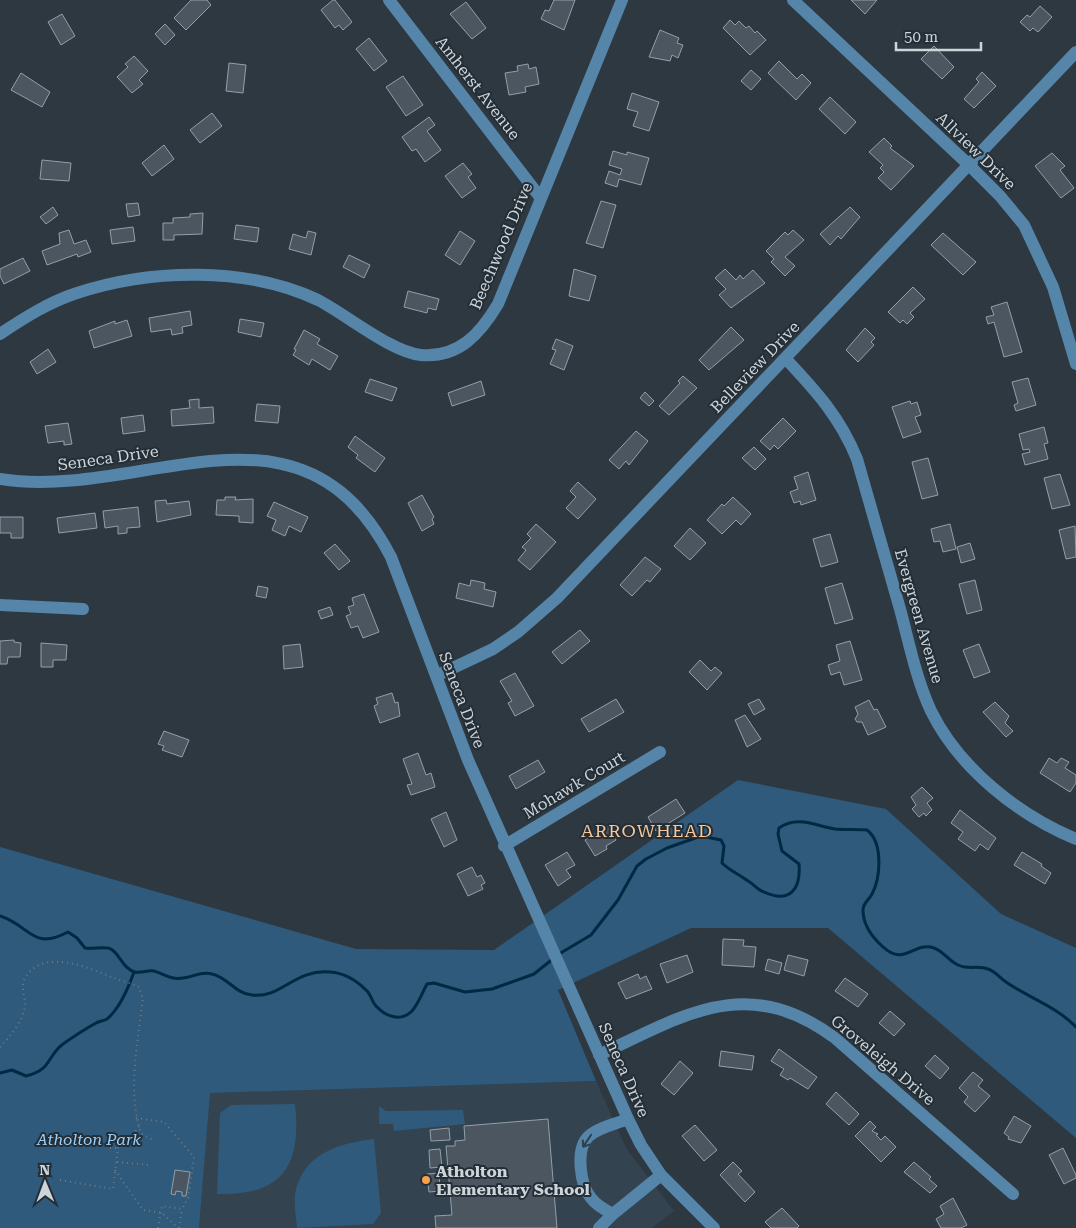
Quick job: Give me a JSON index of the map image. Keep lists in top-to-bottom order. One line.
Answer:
{"streets":{"street":["Amherst Avenue","Allview Drive","Beechwood Drive","Belleview Drive","Seneca Drive","Evergreen Avenue","Mohawk Court","Groveleigh Drive"]},"crossings":[["Amherst Avenue","Beechwood Drive"],["Allview Drive","Belleview Drive"],["Belleview Drive","Seneca Drive"],["Belleview Drive","Evergreen Avenue"],["Seneca Drive","Mohawk Court"],["Seneca Drive","Groveleigh Drive"]],"districts":["ARROWHEAD"],"parks":["Atholton Park"],"places":["Atholton Elementary School"],"scale_bar":"50 m","north":"top"}
